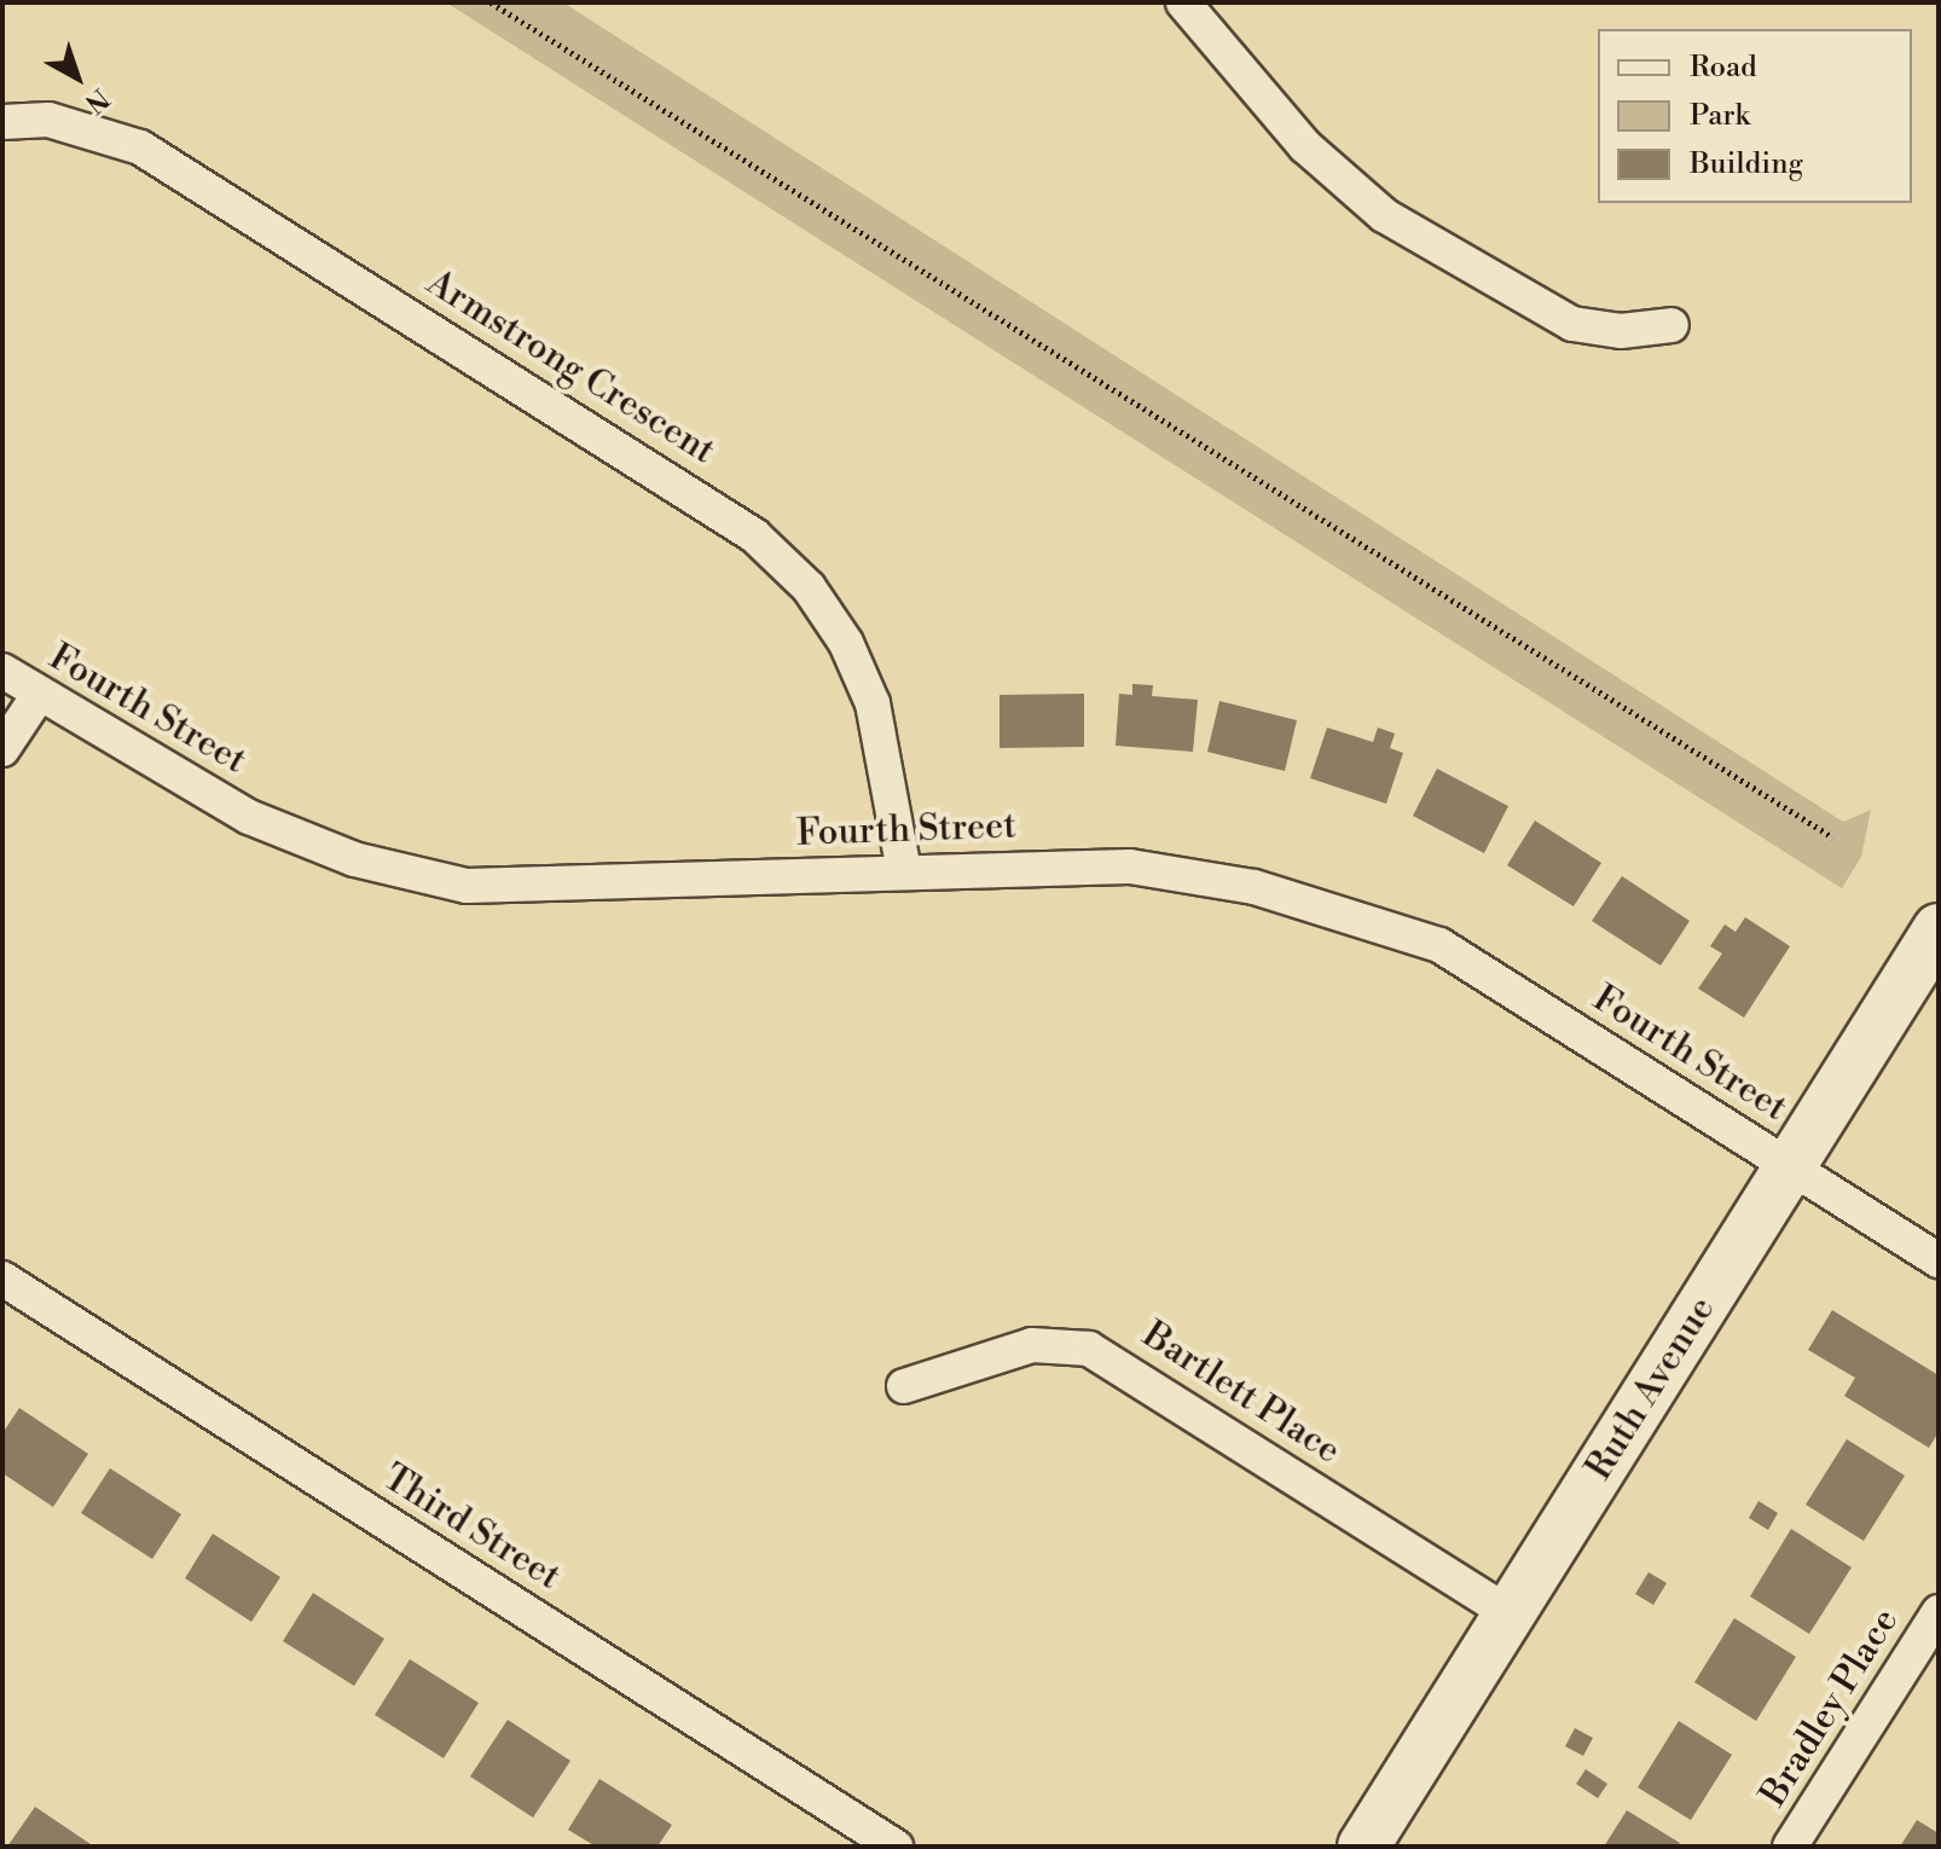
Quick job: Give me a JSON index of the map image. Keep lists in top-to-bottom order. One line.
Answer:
{"streets":{"main road":["Ruth Avenue"],"street":["Armstrong Crescent","Fourth Street","Bartlett Place","Third Street","Bradley Place"]},"crossings":[["Armstrong Crescent","Fourth Street"],["Fourth Street","Ruth Avenue"],["Ruth Avenue","Bartlett Place"]],"legend":["Road","Park","Building"],"north":"bottom right"}
